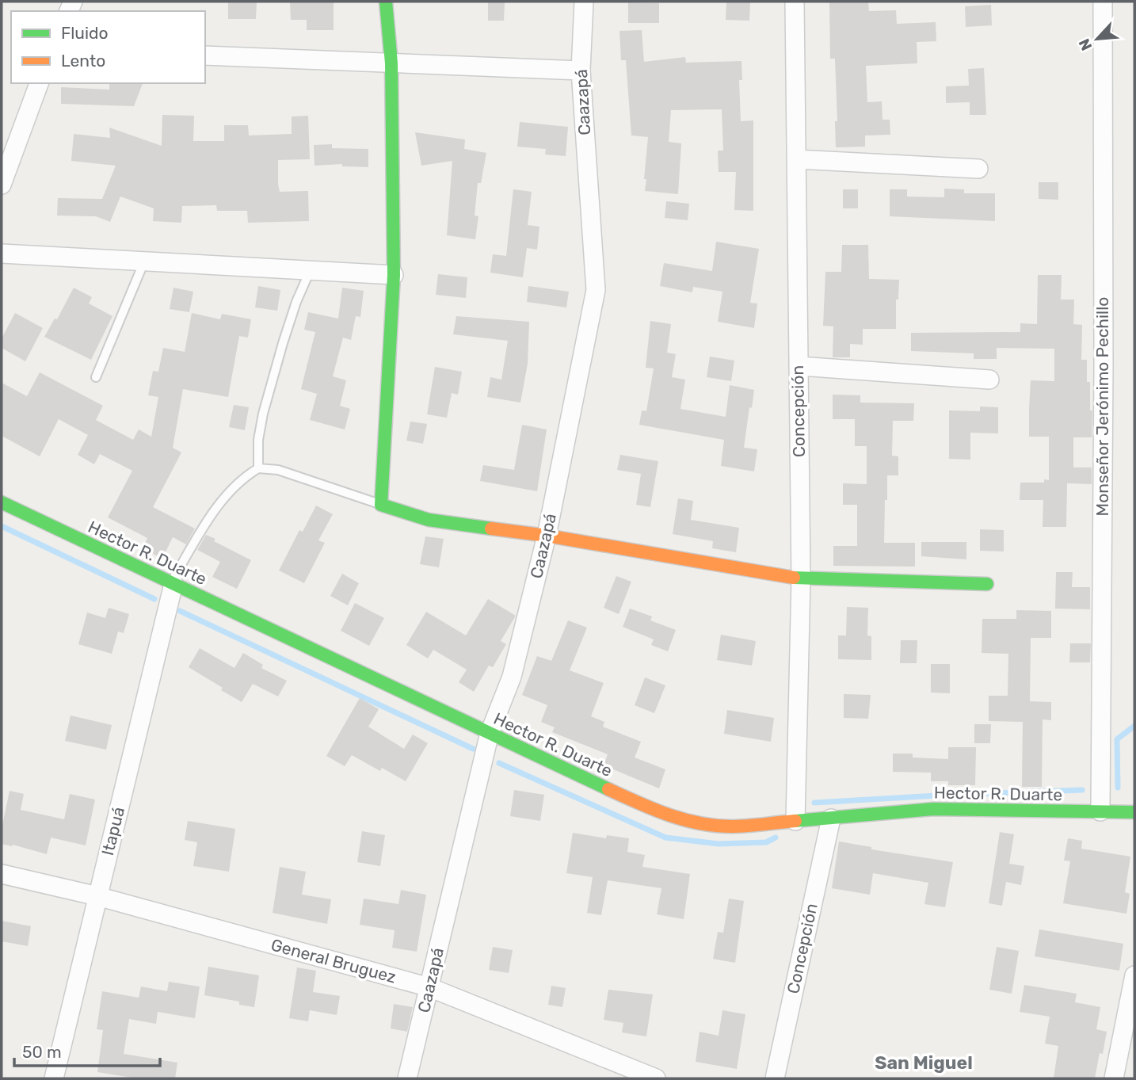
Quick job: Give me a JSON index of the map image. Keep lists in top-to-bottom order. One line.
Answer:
{"streets":{"street":["Caazapá","Monseñor Jerónimo Pechillo","Concepción","Hector R. Duarte","Itapuá","General Bruguez"]},"crossings":[["Caazapá","Hector R. Duarte"],["Caazapá","General Bruguez"],["Monseñor Jerónimo Pechillo","Hector R. Duarte"],["Concepción","Hector R. Duarte"],["Hector R. Duarte","Itapuá"],["Itapuá","General Bruguez"]],"districts":["San Miguel"],"legend":["Fluido","Lento"],"scale_bar":"50 m","north":"bottom left"}
